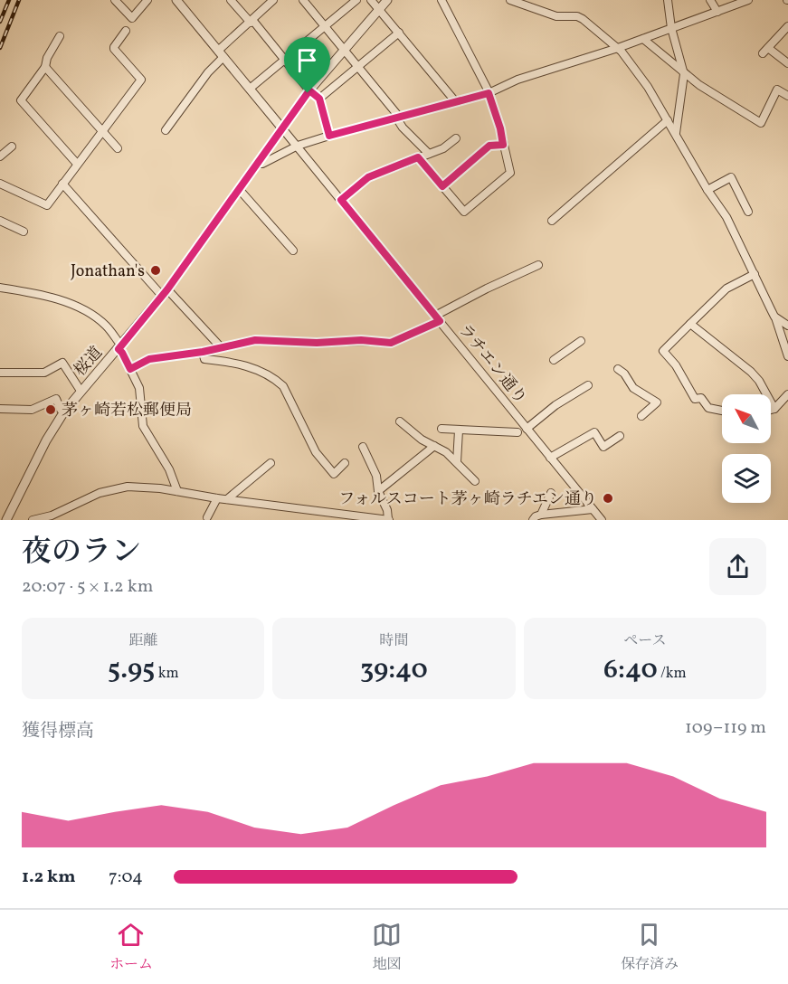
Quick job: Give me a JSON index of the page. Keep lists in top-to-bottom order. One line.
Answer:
{"streets":{"street":["桜道","ラチエン通り"]},"crossings":[["桜道","ラチエン通り"]],"places":["Jonathan's","茅ヶ崎若松郵便局","フォルスコート茅ヶ崎ラチエン通り"],"north":"top left","page":{"heading":["夜のラン","20:07 · 5 × 1.2 km"],"stats":[["距離","5.95 km"],["時間","39:40"],["ペース","6:40 /km"]],"chart":["獲得標高","109–119 m"],"list":[{"name":"1.2 km","note":"7:04"}],"tabs":["ホーム","地図","保存済み"]}}
